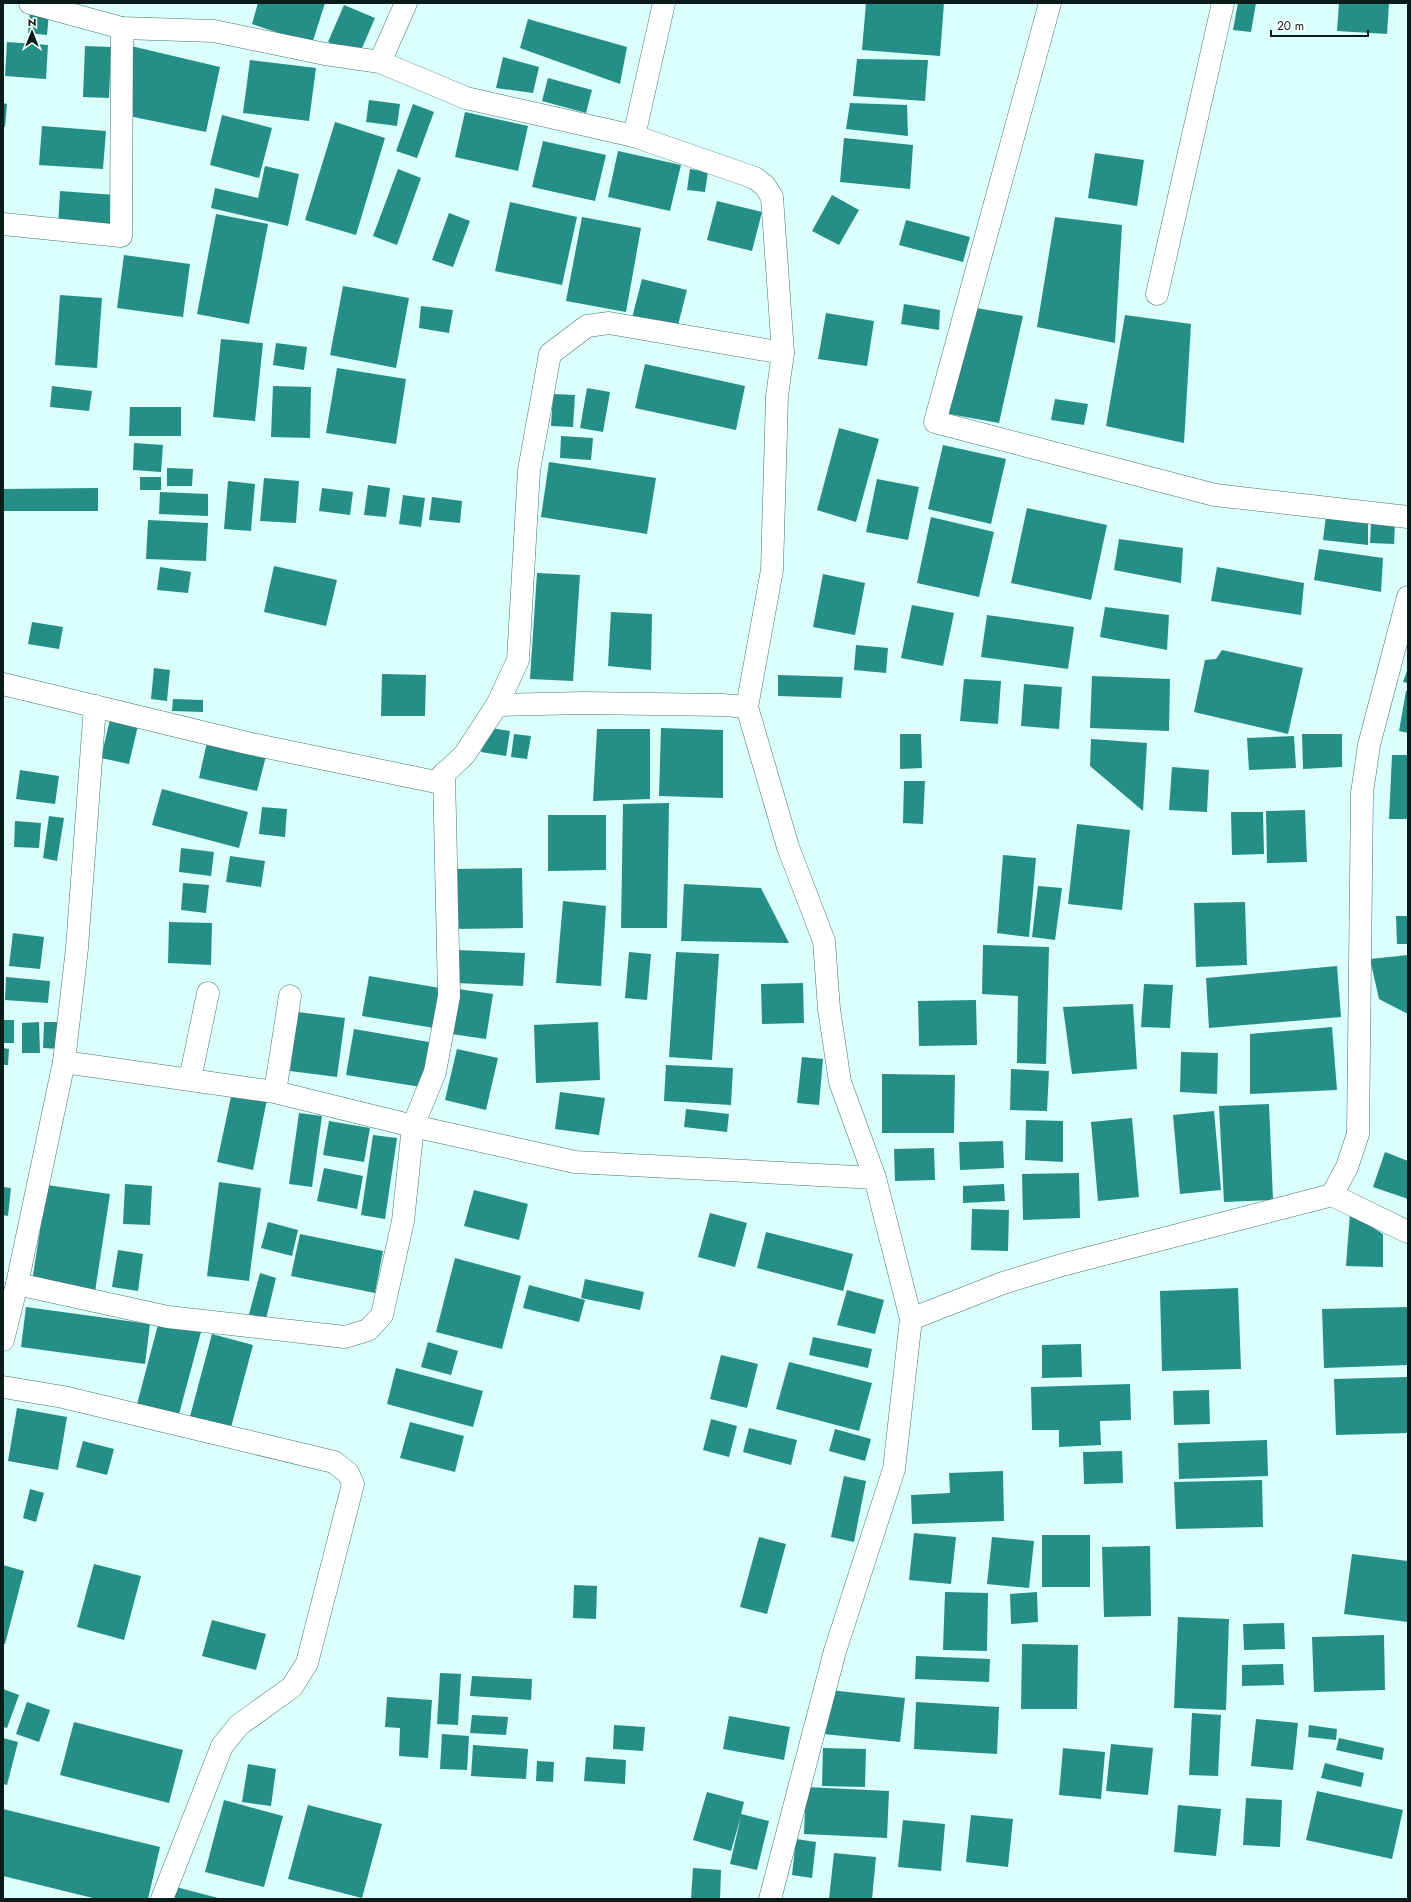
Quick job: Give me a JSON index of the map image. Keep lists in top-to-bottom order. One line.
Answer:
{"scale_bar":"20 m","north":"top"}
